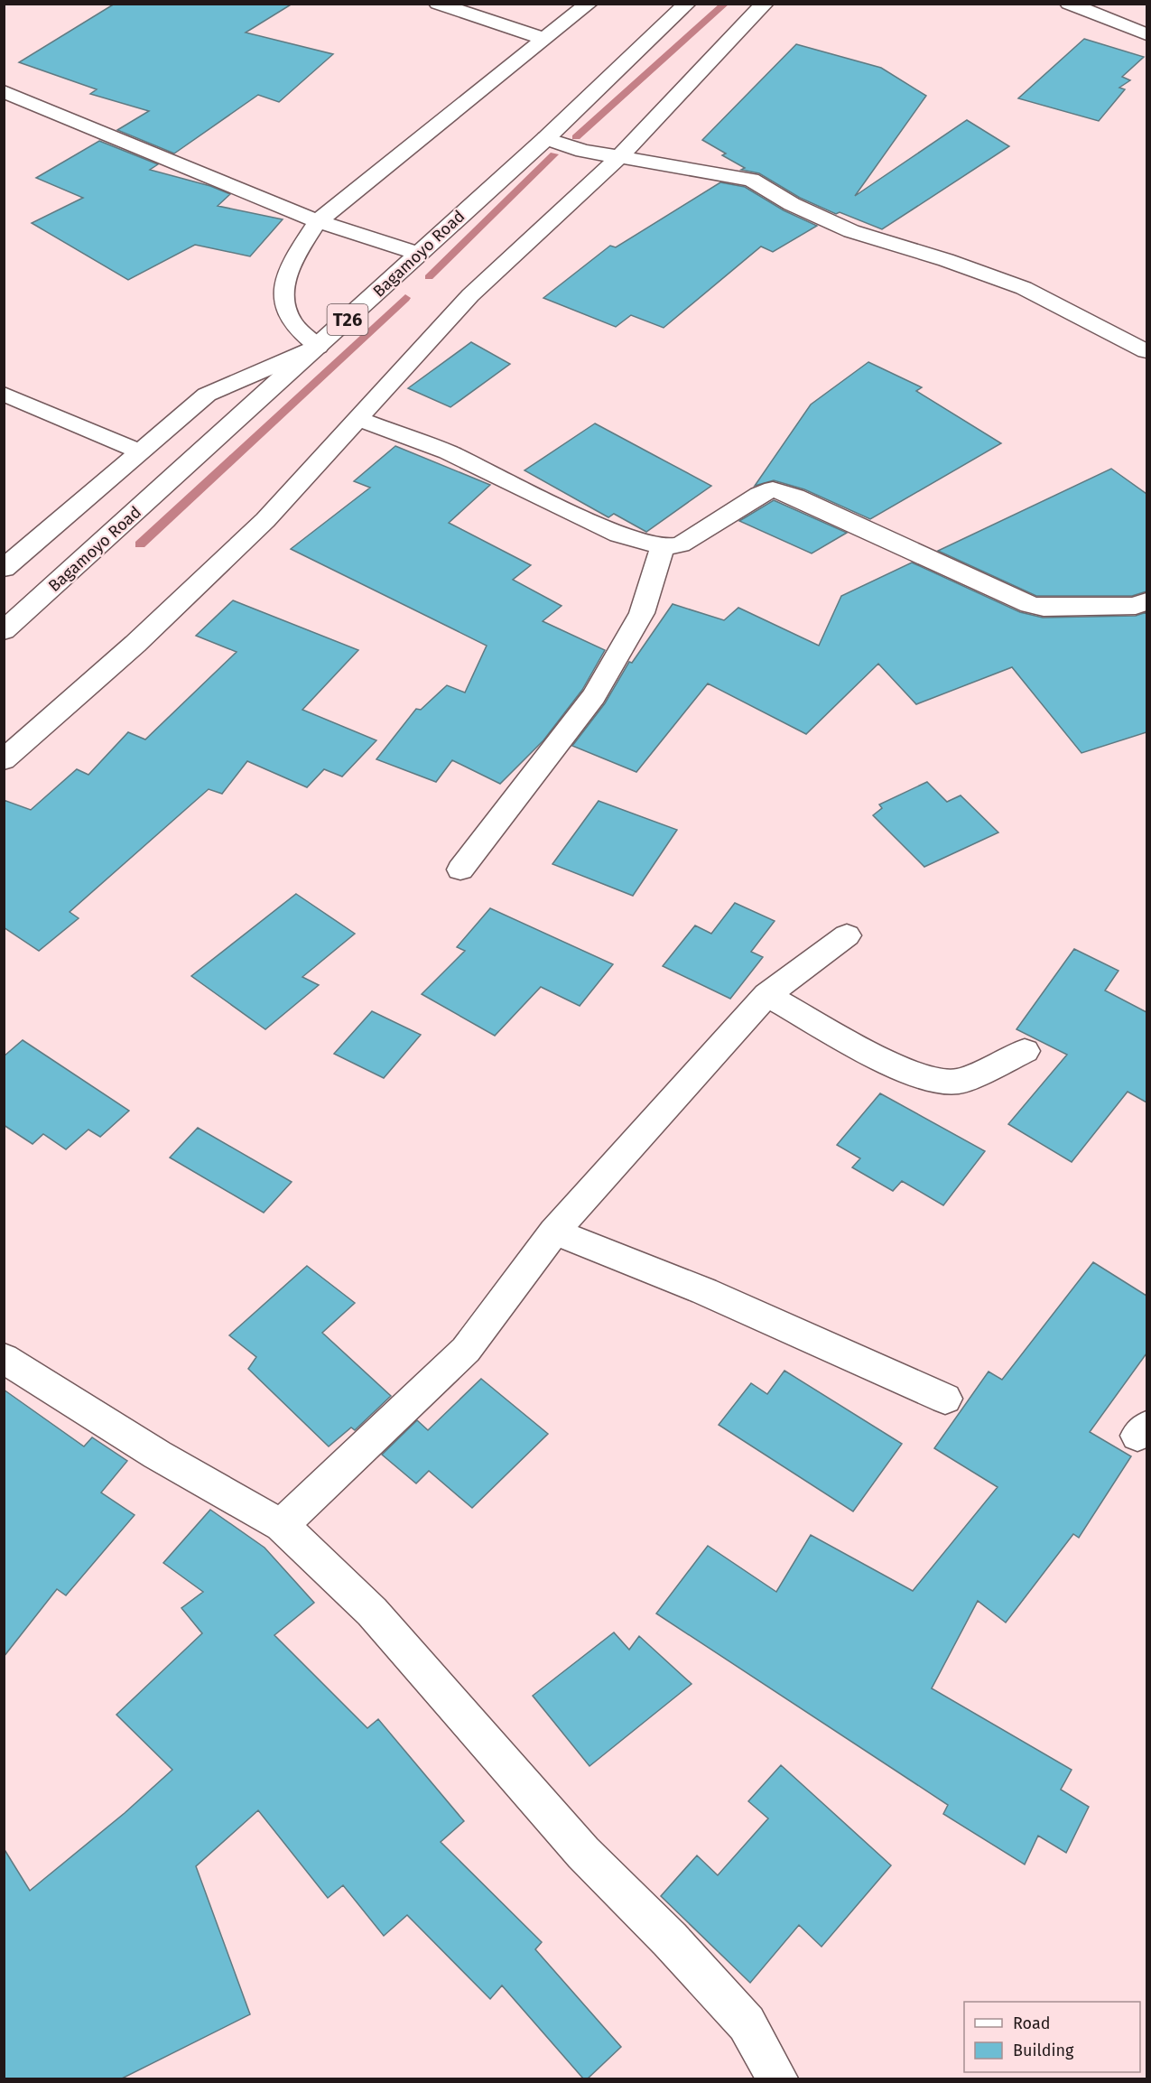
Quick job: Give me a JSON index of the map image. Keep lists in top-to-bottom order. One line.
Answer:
{"streets":{"main road":["Bagamoyo Road","T26"]},"legend":["Road","Building"]}
